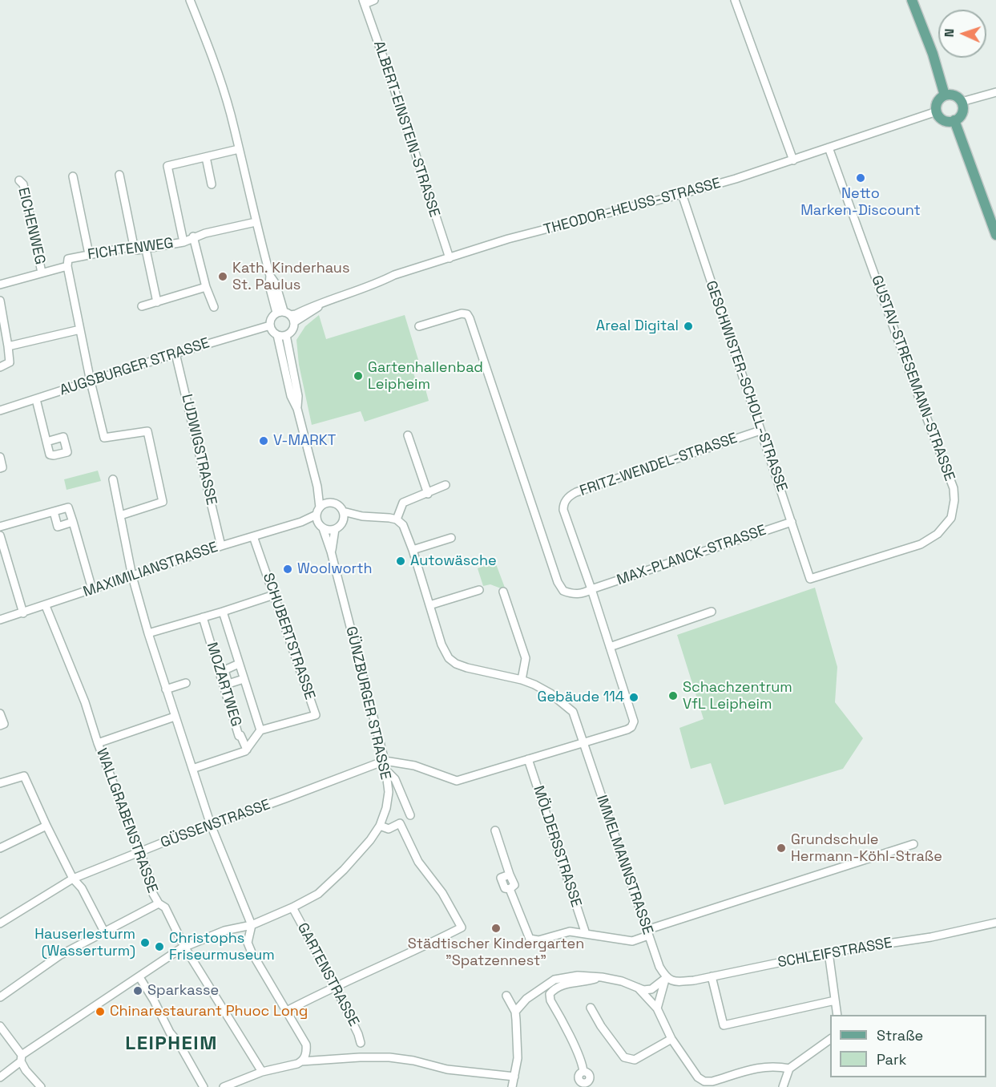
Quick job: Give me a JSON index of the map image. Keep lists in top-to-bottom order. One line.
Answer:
{"streets":{"street":["ALBERT-EINSTEIN-STRASSE","THEODOR-HEUSS-STRASSE","EICHENWEG","FICHTENWEG","AUGSBURGER STRASSE","GUSTAV-STRESEMANN-STRASSE","GESCHWISTER-SCHOLL-STRASSE","LUDWIGSTRASSE","FRITZ-WENDEL-STRASSE","MAX-PLANCK-STRASSE","MAXIMILIANSTRASSE","SCHUBERTSTRASSE","MOZARTWEG","GÜNZBURGER STRASSE","WALLGRABENSTRASSE","GÜSSENSTRASSE","MÖLDERSSTRASSE","IMMELMANNSTRASSE","SCHLEIFSTRASSE","GARTENSTRASSE"]},"crossings":[["ALBERT-EINSTEIN-STRASSE","THEODOR-HEUSS-STRASSE"],["THEODOR-HEUSS-STRASSE","AUGSBURGER STRASSE"],["THEODOR-HEUSS-STRASSE","GUSTAV-STRESEMANN-STRASSE"],["THEODOR-HEUSS-STRASSE","GESCHWISTER-SCHOLL-STRASSE"],["AUGSBURGER STRASSE","LUDWIGSTRASSE"],["GUSTAV-STRESEMANN-STRASSE","GESCHWISTER-SCHOLL-STRASSE"],["GESCHWISTER-SCHOLL-STRASSE","FRITZ-WENDEL-STRASSE"],["GESCHWISTER-SCHOLL-STRASSE","MAX-PLANCK-STRASSE"],["LUDWIGSTRASSE","MAXIMILIANSTRASSE"],["FRITZ-WENDEL-STRASSE","MAX-PLANCK-STRASSE"],["FRITZ-WENDEL-STRASSE","IMMELMANNSTRASSE"],["MAXIMILIANSTRASSE","SCHUBERTSTRASSE"],["MAXIMILIANSTRASSE","GÜNZBURGER STRASSE"],["MAXIMILIANSTRASSE","WALLGRABENSTRASSE"],["GÜNZBURGER STRASSE","WALLGRABENSTRASSE"],["GÜNZBURGER STRASSE","GÜSSENSTRASSE"],["GÜNZBURGER STRASSE","GARTENSTRASSE"],["WALLGRABENSTRASSE","GÜSSENSTRASSE"],["IMMELMANNSTRASSE","SCHLEIFSTRASSE"]],"districts":["LEIPHEIM"],"places":["Netto Marken-Discount","Kath. Kinderhaus St. Paulus","Areal Digital","Gartenhallenbad Leipheim","V-MARKT","Autowäsche","Woolworth","Schachzentrum VfL Leipheim","Gebäude 114","Grundschule Hermann-Köhl-Straße","Städtischer Kindergarten \"Spatzennest\"","Hauserlesturm (Wasserturm)","Christophs Friseurmuseum","Sparkasse","Chinarestaurant Phuoc Long"],"legend":["Straße","Park"],"north":"left"}
